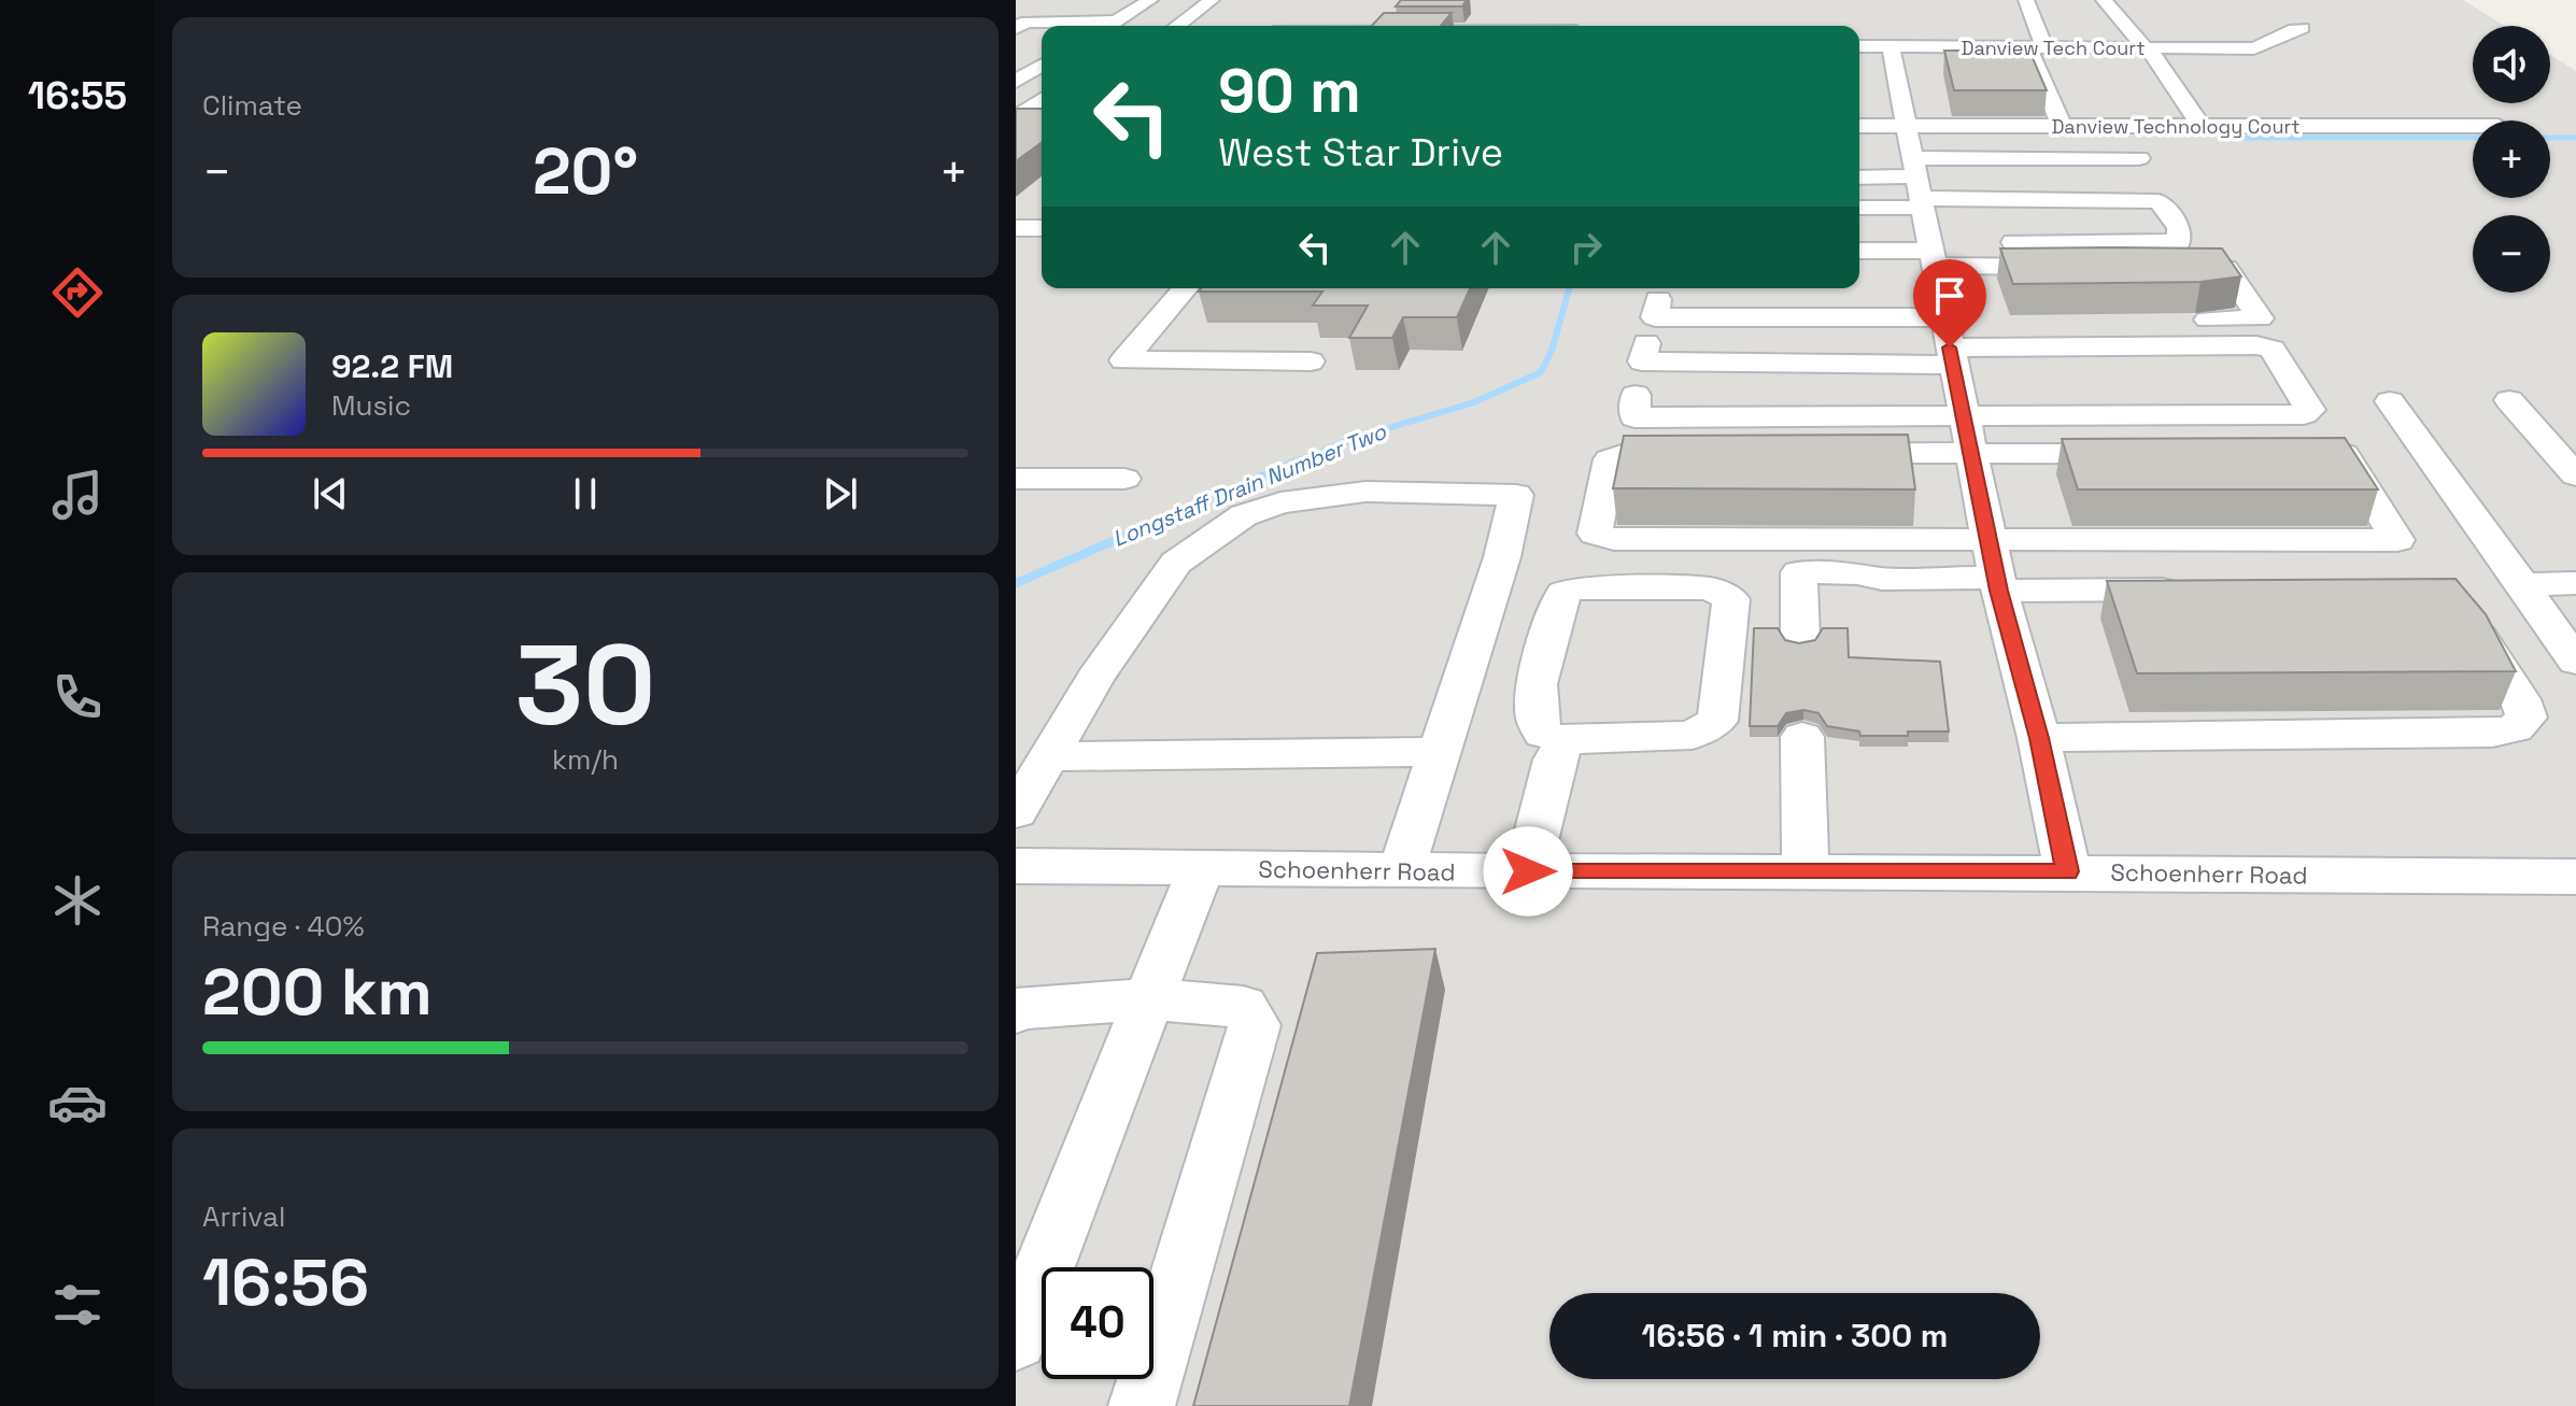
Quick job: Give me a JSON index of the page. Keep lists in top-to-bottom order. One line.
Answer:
{"streets":{"street":["Danview Tech Court","Danview Technology Court","Schoenherr Road"]},"water":["Longstaff Drain Number Two"],"page":{"tabs":"16:55","tile":["Climate",["30","km/h"],["Range · 40%","200 km"],["Arrival","16:56"]],"map_buttons":["+","−"],"turn":["90 m","West Star Drive"],"heat":["−","20°","+"],"song":["92.2 FM","Music"],"limit":"40","trip":"16:56 · 1 min · 300 m"}}
